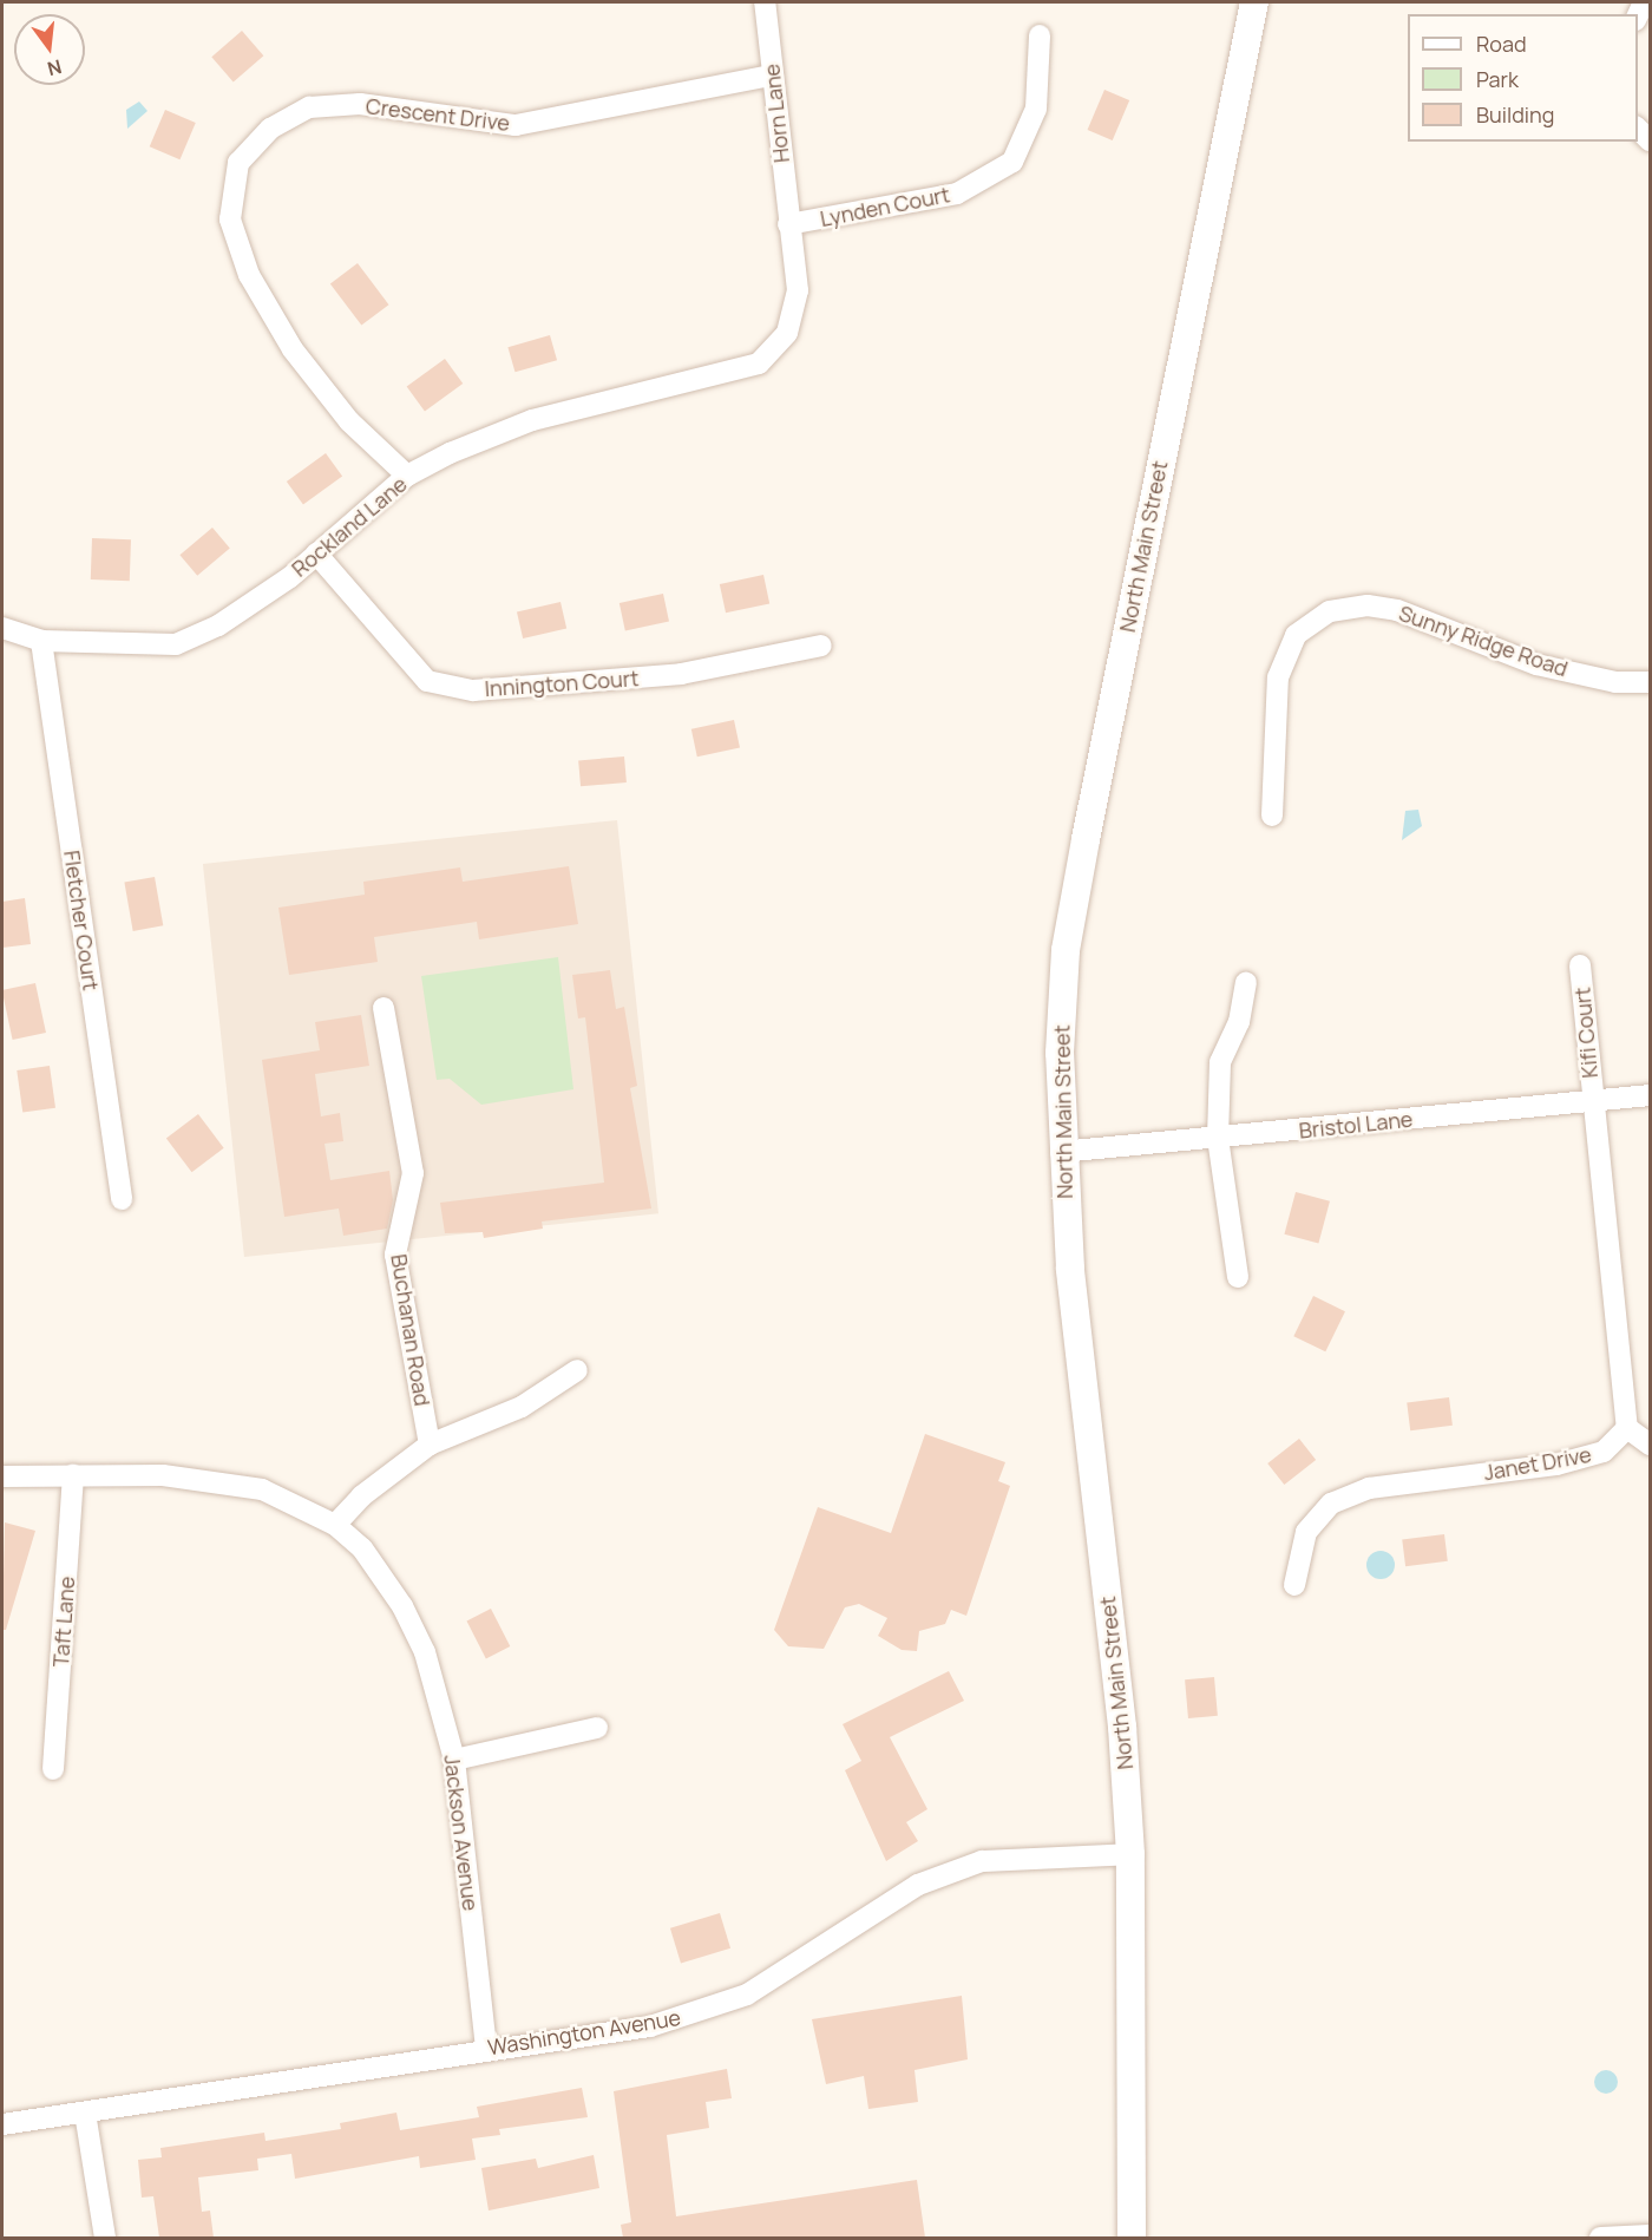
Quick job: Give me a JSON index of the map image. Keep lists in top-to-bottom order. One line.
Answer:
{"streets":{"main road":["North Main Street"],"street":["Horn Lane","Crescent Drive","Lynden Court","Rockland Lane","Sunny Ridge Road","Innington Court","Fletcher Court","Kifi Court","Bristol Lane","Buchanan Road","Janet Drive","Taft Lane","Jackson Avenue","Washington Avenue"]},"crossings":[["Horn Lane","Crescent Drive"],["Horn Lane","Lynden Court"],["Horn Lane","Rockland Lane"],["Crescent Drive","Rockland Lane"],["Lynden Court","Rockland Lane"],["Rockland Lane","Innington Court"],["Rockland Lane","Fletcher Court"],["North Main Street","Bristol Lane"],["North Main Street","Washington Avenue"],["Kifi Court","Bristol Lane"],["Taft Lane","Jackson Avenue"],["Jackson Avenue","Washington Avenue"]],"legend":["Road","Park","Building"],"north":"bottom"}
